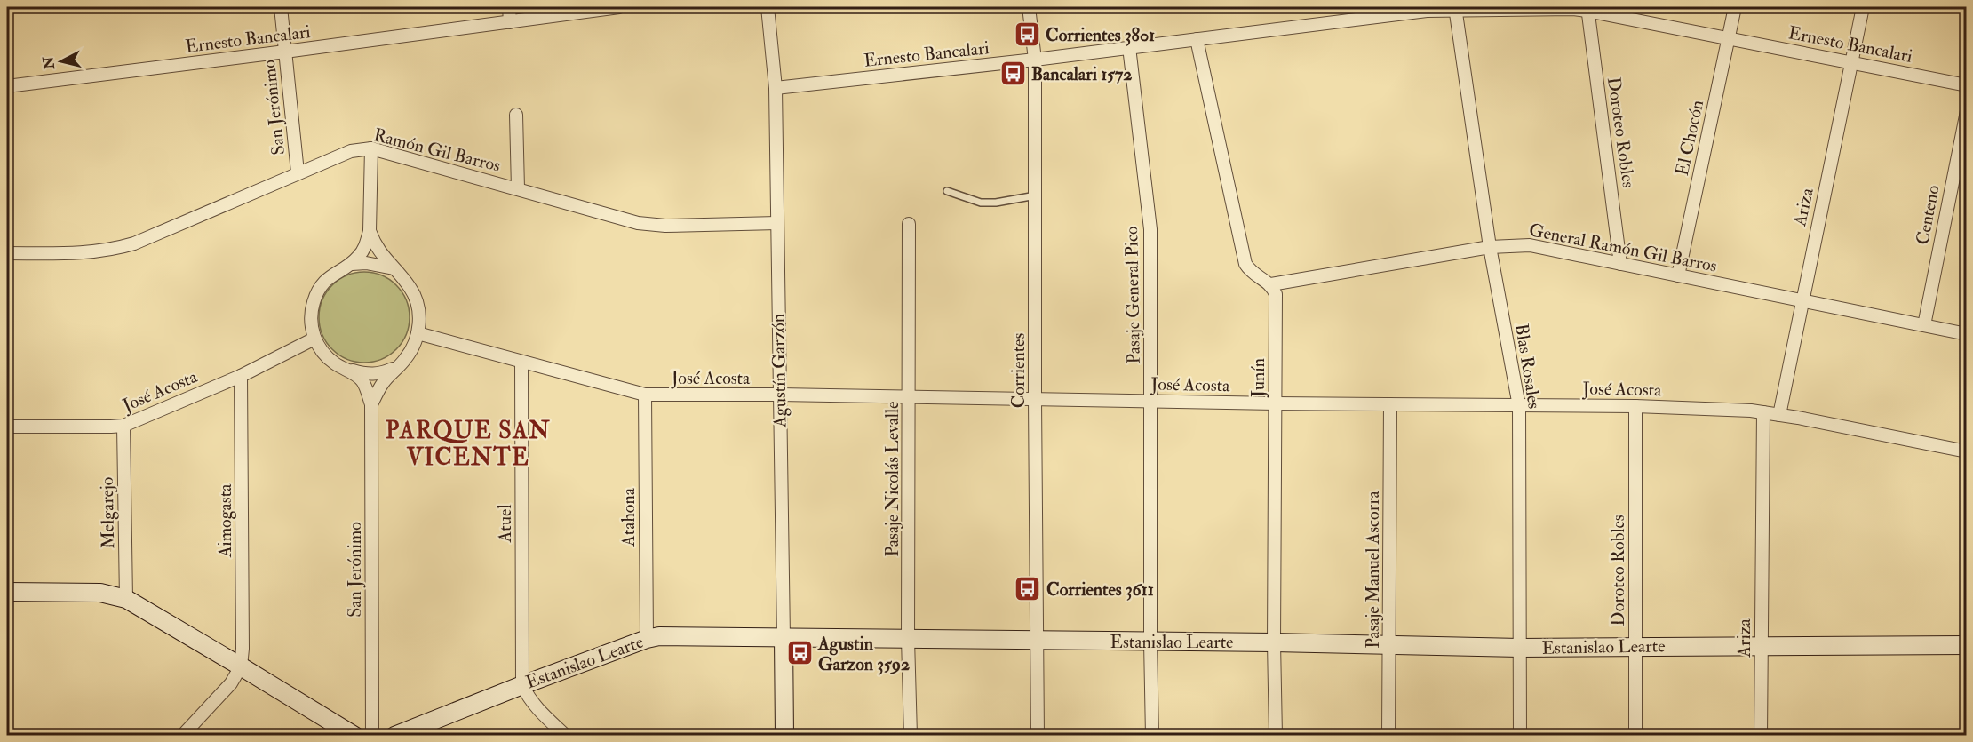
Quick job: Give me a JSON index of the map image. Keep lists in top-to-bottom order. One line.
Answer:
{"streets":{"main road":["Agustín Garzón","Estanislao Learte"],"street":["Ernesto Bancalari","San Jerónimo","Doroteo Robles","El Chocón","Ramón Gil Barros","Ariza","Centeno","General Ramón Gil Barros","Pasaje General Pico","Blas Rosales","Corrientes","José Acosta","Junín","Pasaje Nicolás Levalle","Melgarejo","Atahona","Aimogasta","Atuel","Pasaje Manuel Ascorra"]},"crossings":[["Ernesto Bancalari","San Jerónimo"],["Ernesto Bancalari","Doroteo Robles"],["Ernesto Bancalari","El Chocón"],["Ernesto Bancalari","Ariza"],["Ernesto Bancalari","Pasaje General Pico"],["Ernesto Bancalari","Blas Rosales"],["Ernesto Bancalari","Agustín Garzón"],["Ernesto Bancalari","Corrientes"],["San Jerónimo","Ramón Gil Barros"],["Doroteo Robles","General Ramón Gil Barros"],["Doroteo Robles","José Acosta"],["Doroteo Robles","Estanislao Learte"],["El Chocón","General Ramón Gil Barros"],["Ramón Gil Barros","Agustín Garzón"],["Ariza","General Ramón Gil Barros"],["Ariza","José Acosta"],["Ariza","Estanislao Learte"],["Centeno","General Ramón Gil Barros"],["General Ramón Gil Barros","Blas Rosales"],["General Ramón Gil Barros","Junín"],["Pasaje General Pico","José Acosta"],["Pasaje General Pico","Estanislao Learte"],["Blas Rosales","José Acosta"],["Blas Rosales","Estanislao Learte"],["Agustín Garzón","José Acosta"],["Agustín Garzón","Estanislao Learte"],["Corrientes","José Acosta"],["Corrientes","Estanislao Learte"],["José Acosta","Junín"],["José Acosta","Pasaje Nicolás Levalle"],["José Acosta","Melgarejo"],["José Acosta","Atahona"],["José Acosta","Aimogasta"],["José Acosta","Atuel"],["José Acosta","Pasaje Manuel Ascorra"],["Junín","Estanislao Learte"],["Pasaje Nicolás Levalle","Estanislao Learte"],["Atahona","Estanislao Learte"],["Atuel","Estanislao Learte"],["Pasaje Manuel Ascorra","Estanislao Learte"]],"districts":["PARQUE SAN VICENTE"],"places":{"bus stop":["Corrientes 3801","Bancalari 1572","Corrientes 3611","Agustin Garzon 3592"]},"north":"left"}
